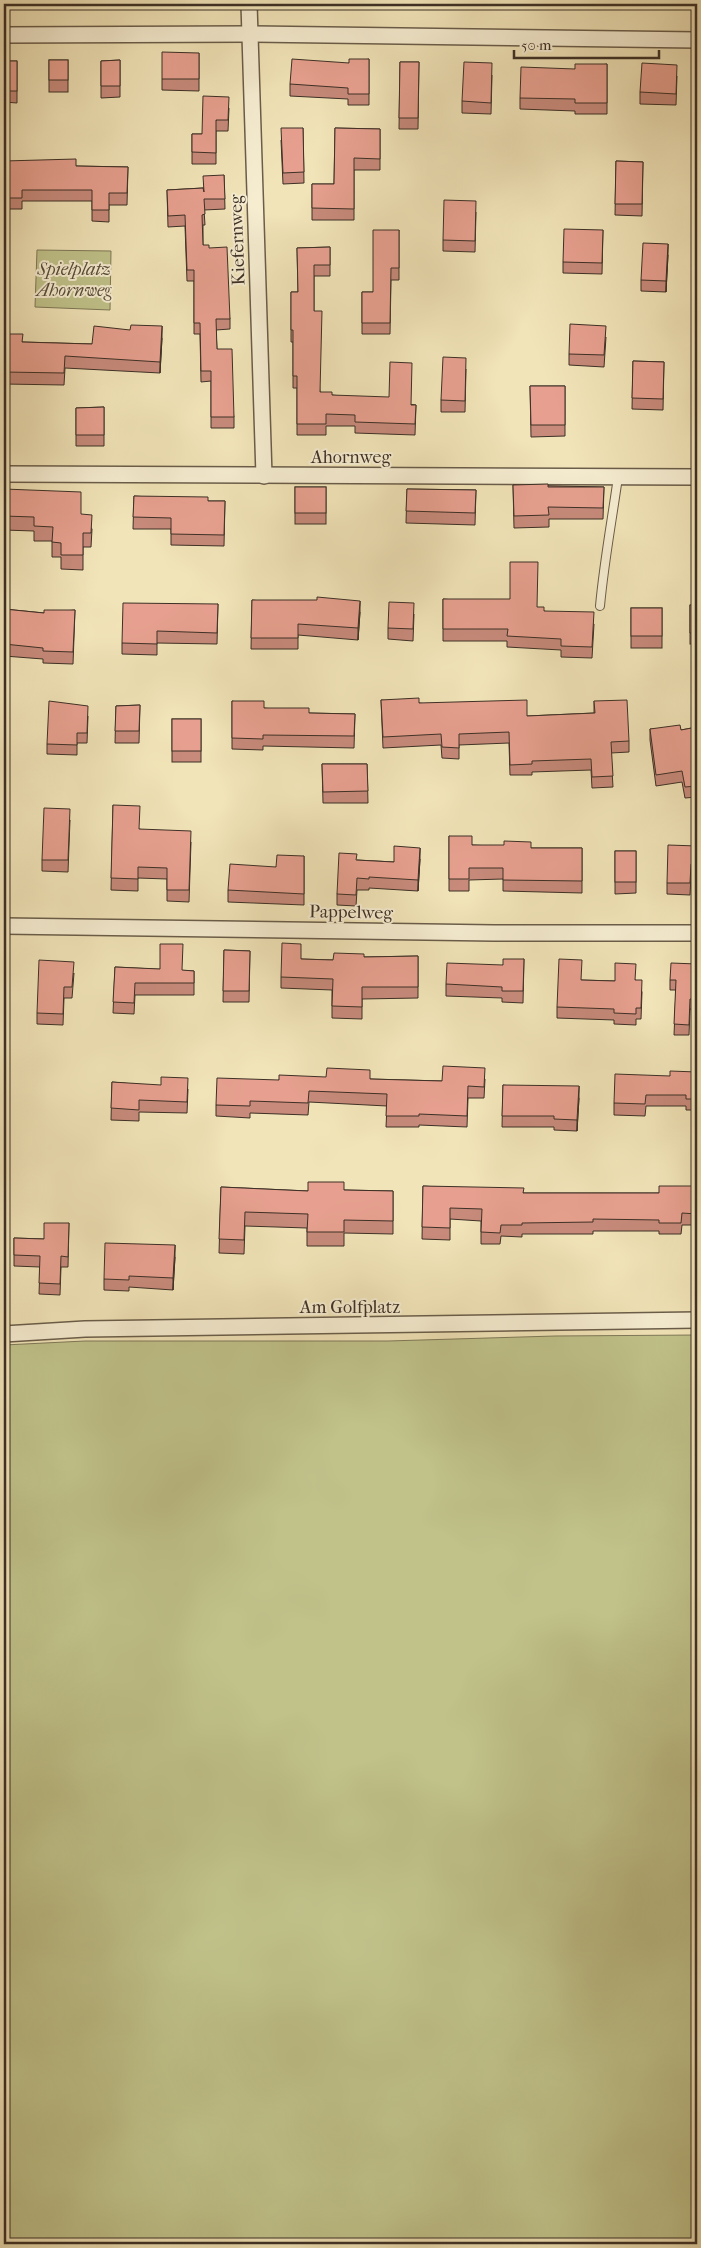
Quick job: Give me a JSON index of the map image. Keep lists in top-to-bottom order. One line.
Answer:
{"streets":{"street":["Kiefernweg","Ahornweg","Pappelweg","Am Golfplatz"]},"crossings":[["Kiefernweg","Ahornweg"]],"parks":["Spielplatz Ahornweg"],"scale_bar":"50 m"}
